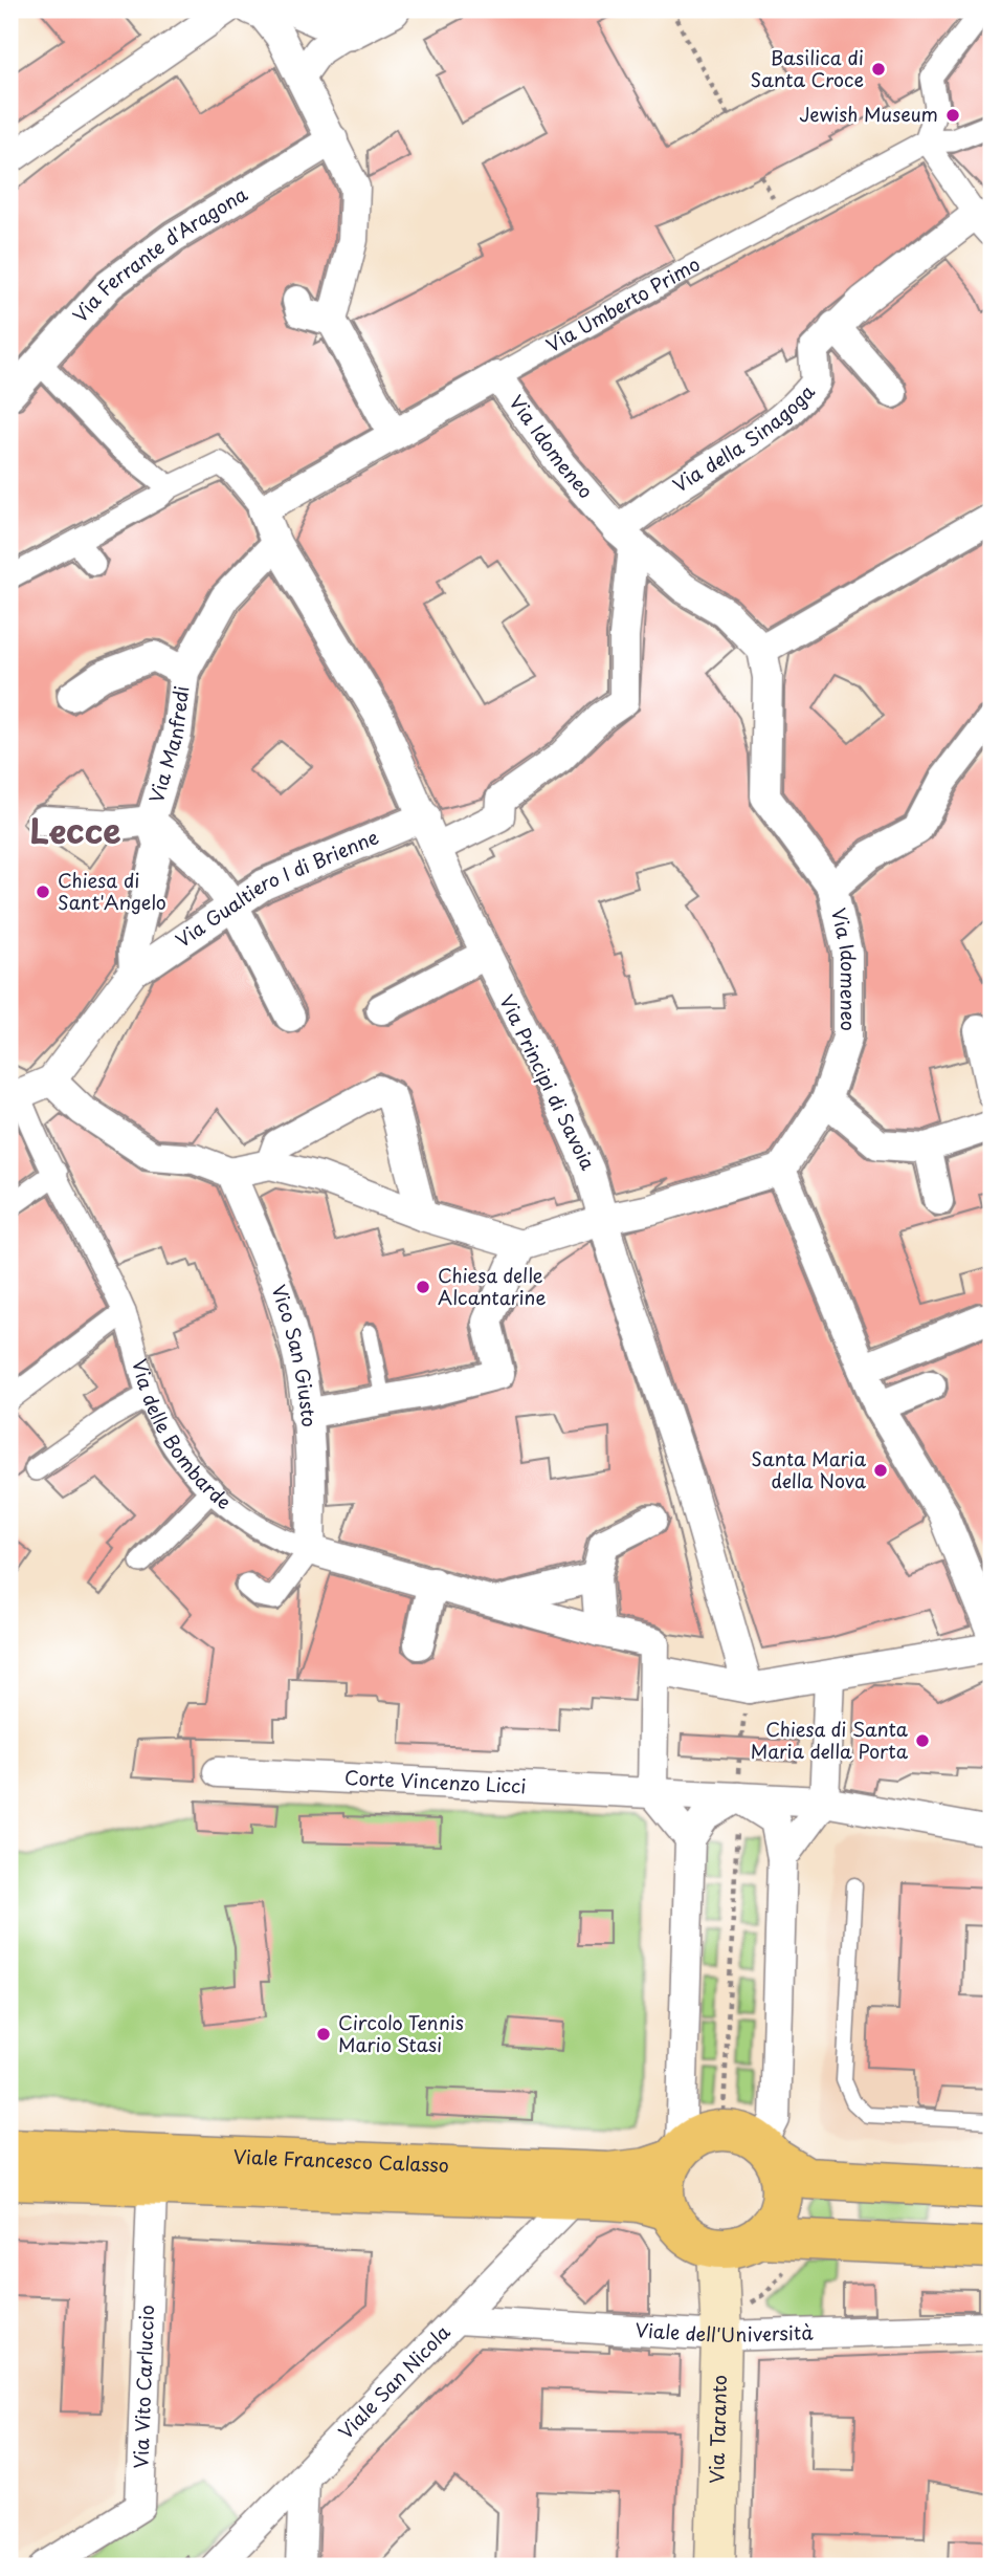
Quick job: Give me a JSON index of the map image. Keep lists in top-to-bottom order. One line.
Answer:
{"streets":{"main road":["Viale Francesco Calasso","Via Taranto"],"street":["Via Ferrante d'Aragona","Via Umberto Primo","Via della Sinagoga","Via Idomeneo","Via Manfredi","Via Gualtiero I di Brienne","Via Principi di Savoia","Vico San Giusto","Via delle Bombarde","Corte Vincenzo Licci","Viale dell'Università","Viale San Nicola","Via Vito Carluccio"]},"crossings":[["Via Umberto Primo","Via Idomeneo"],["Via Umberto Primo","Via Principi di Savoia"],["Via della Sinagoga","Via Idomeneo"],["Via Manfredi","Via Gualtiero I di Brienne"],["Via Manfredi","Via Principi di Savoia"],["Via Gualtiero I di Brienne","Via Principi di Savoia"],["Vico San Giusto","Via delle Bombarde"],["Viale Francesco Calasso","Viale San Nicola"],["Viale Francesco Calasso","Via Vito Carluccio"],["Viale Francesco Calasso","Via Taranto"],["Viale dell'Università","Viale San Nicola"],["Viale dell'Università","Via Taranto"]],"districts":["Lecce"],"places":["Basilica di Santa Croce","Jewish Museum","Chiesa di Sant'Angelo","Chiesa delle Alcantarine","Santa Maria della Nova","Chiesa di Santa Maria della Porta","Circolo Tennis Mario Stasi"]}
